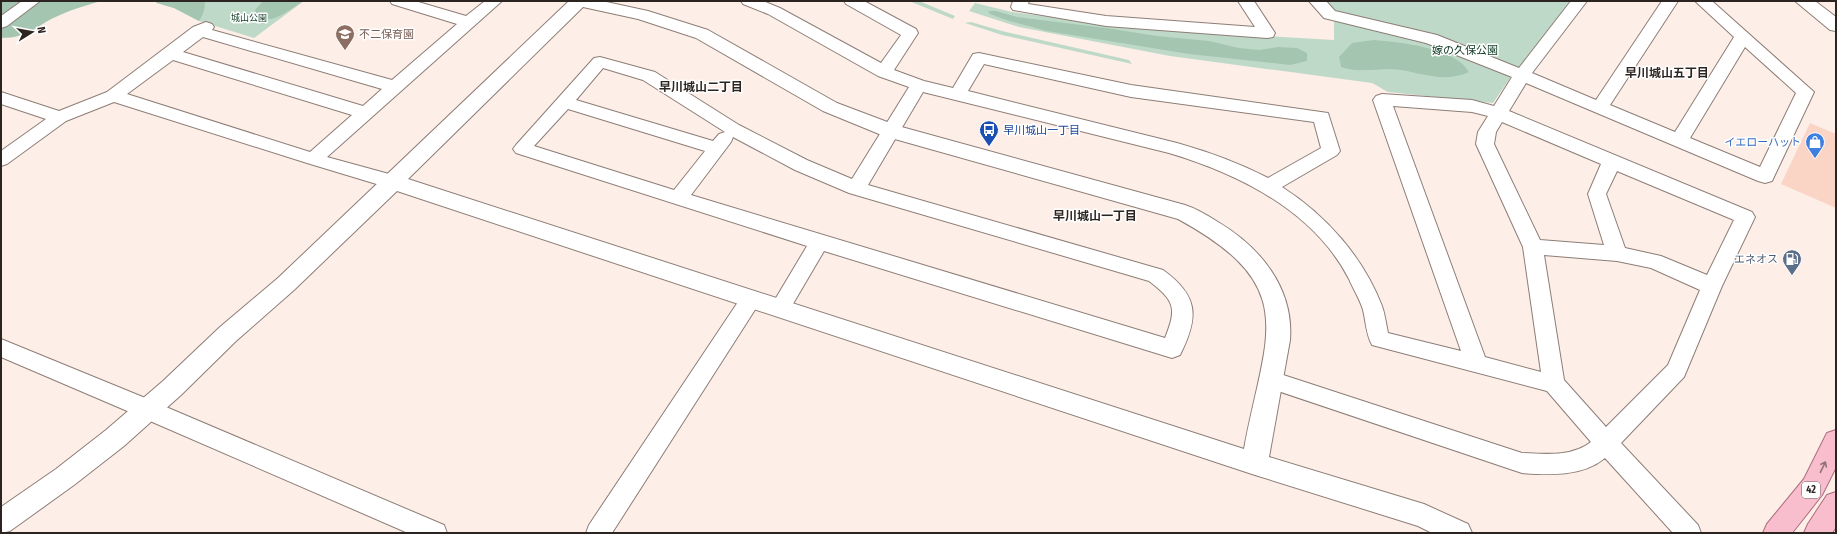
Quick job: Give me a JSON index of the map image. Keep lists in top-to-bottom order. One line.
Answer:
{"streets":{"main road":["42"]},"districts":["早川城山五丁目","早川城山二丁目","早川城山一丁目"],"parks":["城山公園","嫁の久保公園"],"places":{"school or university":["不二保育園"],"bus stop":["早川城山一丁目"],"shop":["イエローハット"],"fuel station":["エネオス"]},"north":"right"}
